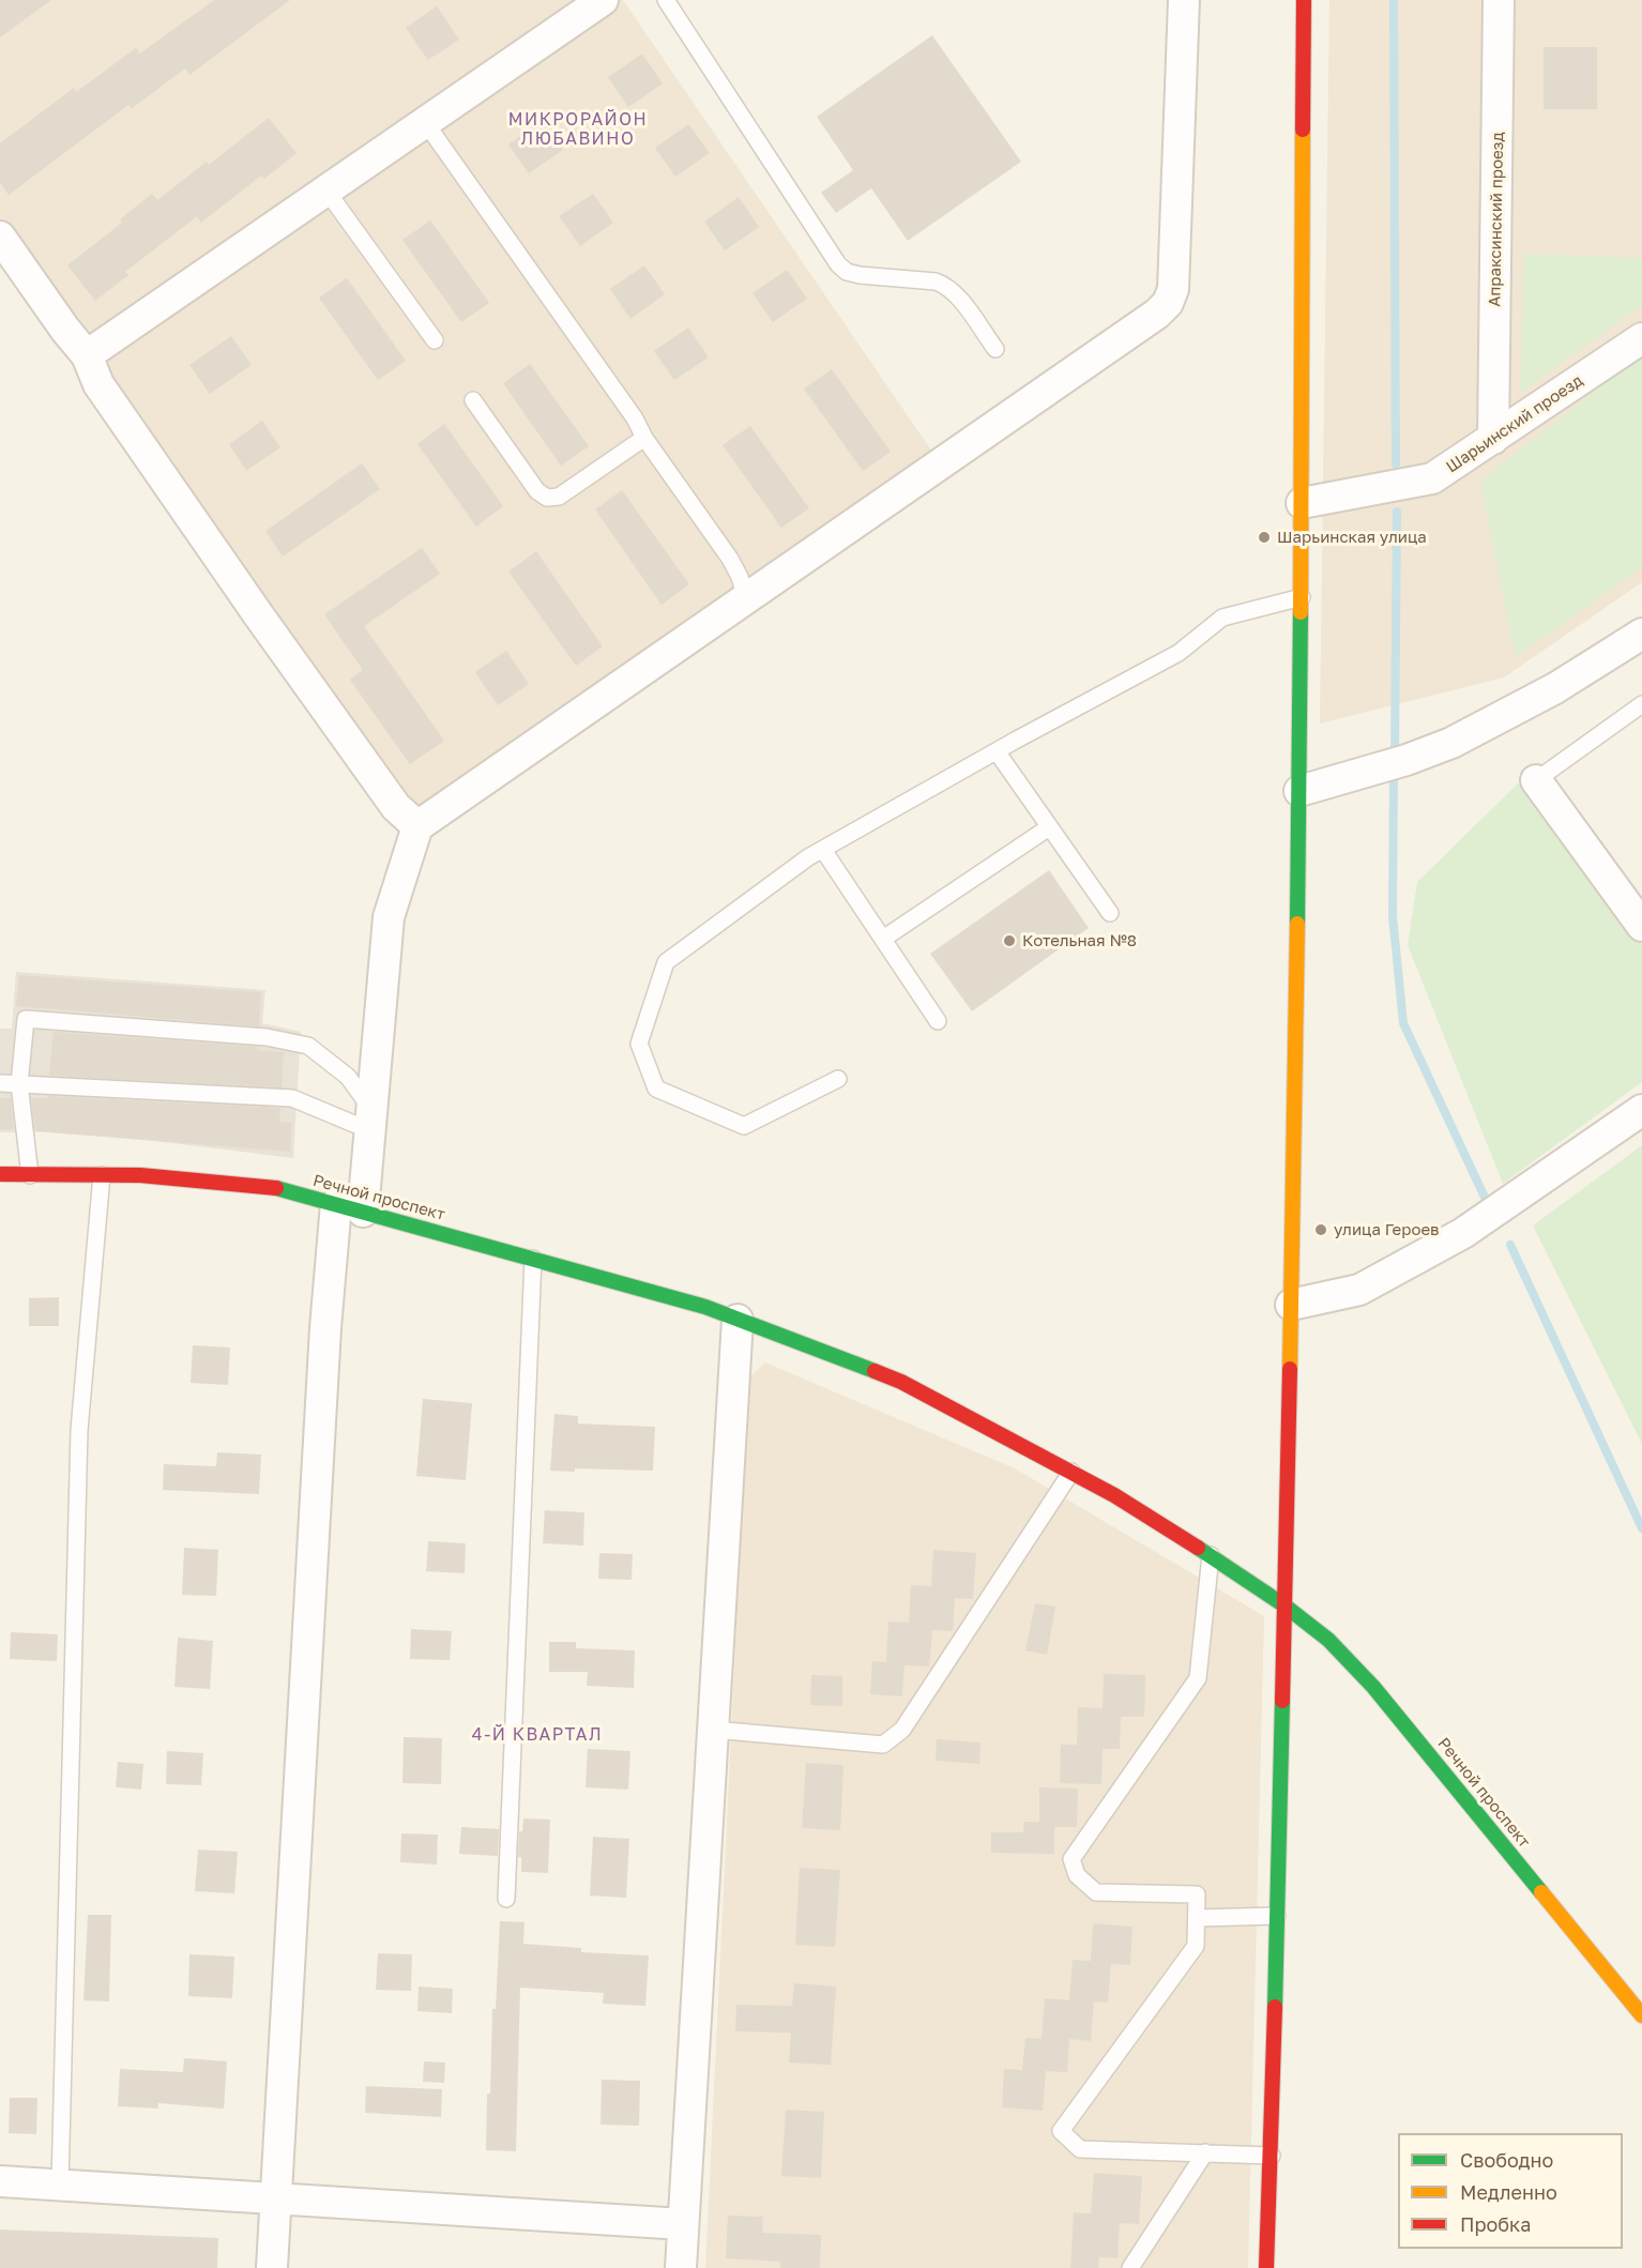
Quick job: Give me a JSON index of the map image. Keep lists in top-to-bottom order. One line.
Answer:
{"streets":{"street":["Апраксинский проезд","Шарьинский проезд","Речной проспект"]},"crossings":[["Апраксинский проезд","Шарьинский проезд"]],"districts":["МИКРОРАЙОН ЛЮБАВИНО","4-Й КВАРТАЛ"],"places":["Шарьинская улица","Котельная №8","улица Героев"],"legend":["Свободно","Медленно","Пробка"]}
